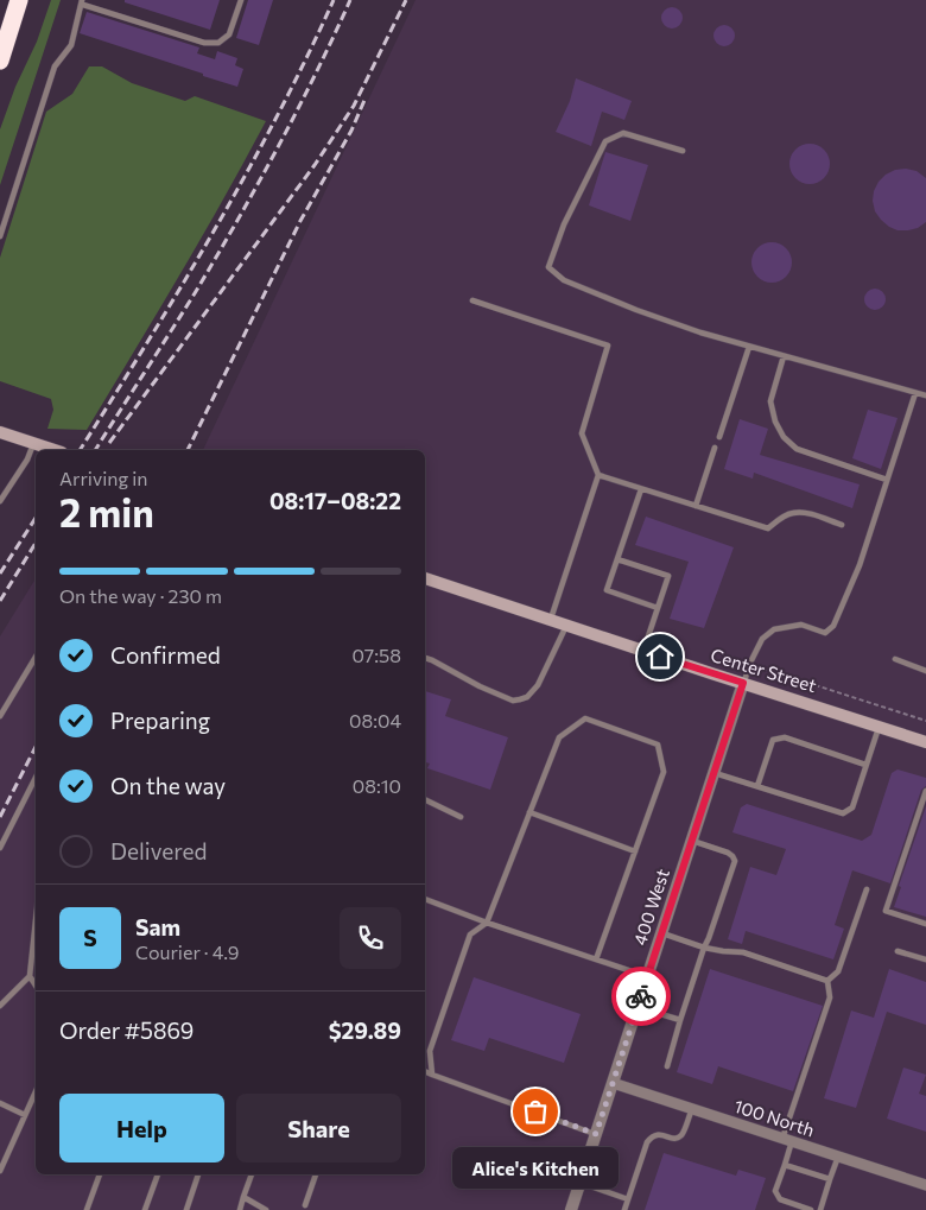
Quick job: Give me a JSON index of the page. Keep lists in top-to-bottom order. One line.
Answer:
{"streets":{"main road":["Center Street"],"street":["400 West","100 North"]},"crossings":[["Center Street","400 West"],["400 West","100 North"]],"places":["Alice's Kitchen"],"page":{"heading":["2 min","Arriving in","08:17–08:22"],"panel":["Sam","Courier · 4.9","Order #5869","$29.89"],"bar":"On the way · 230 m","list":[["Confirmed","07:58"],["Preparing","08:04"],["On the way","08:10"],"Delivered"],"round":"S","buttons":["Help","Share"],"bubble":"Alice's Kitchen"}}
